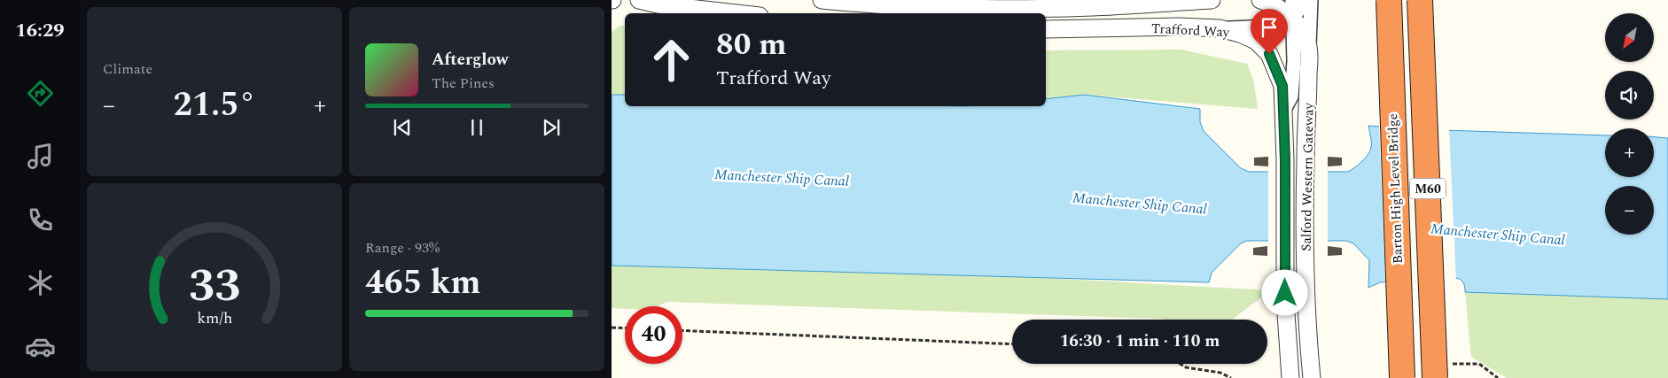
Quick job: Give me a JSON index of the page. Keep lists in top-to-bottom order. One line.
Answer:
{"streets":{"highway":["Barton High Level Bridge","M60"],"street":["Trafford Way","Salford Western Gateway"]},"crossings":[["Trafford Way","Salford Western Gateway"]],"water":["Manchester Ship Canal"],"north":"bottom left","page":{"tabs":"16:29","tile":["Climate",["Range · 93%","465 km"]],"map_buttons":["+","−"],"turn":["80 m","Trafford Way"],"song":["Afterglow","The Pines"],"heat":["−","21.5°","+"],"limit":"40","trip":"16:30 · 1 min · 110 m","gauge":["33","km/h"]}}
